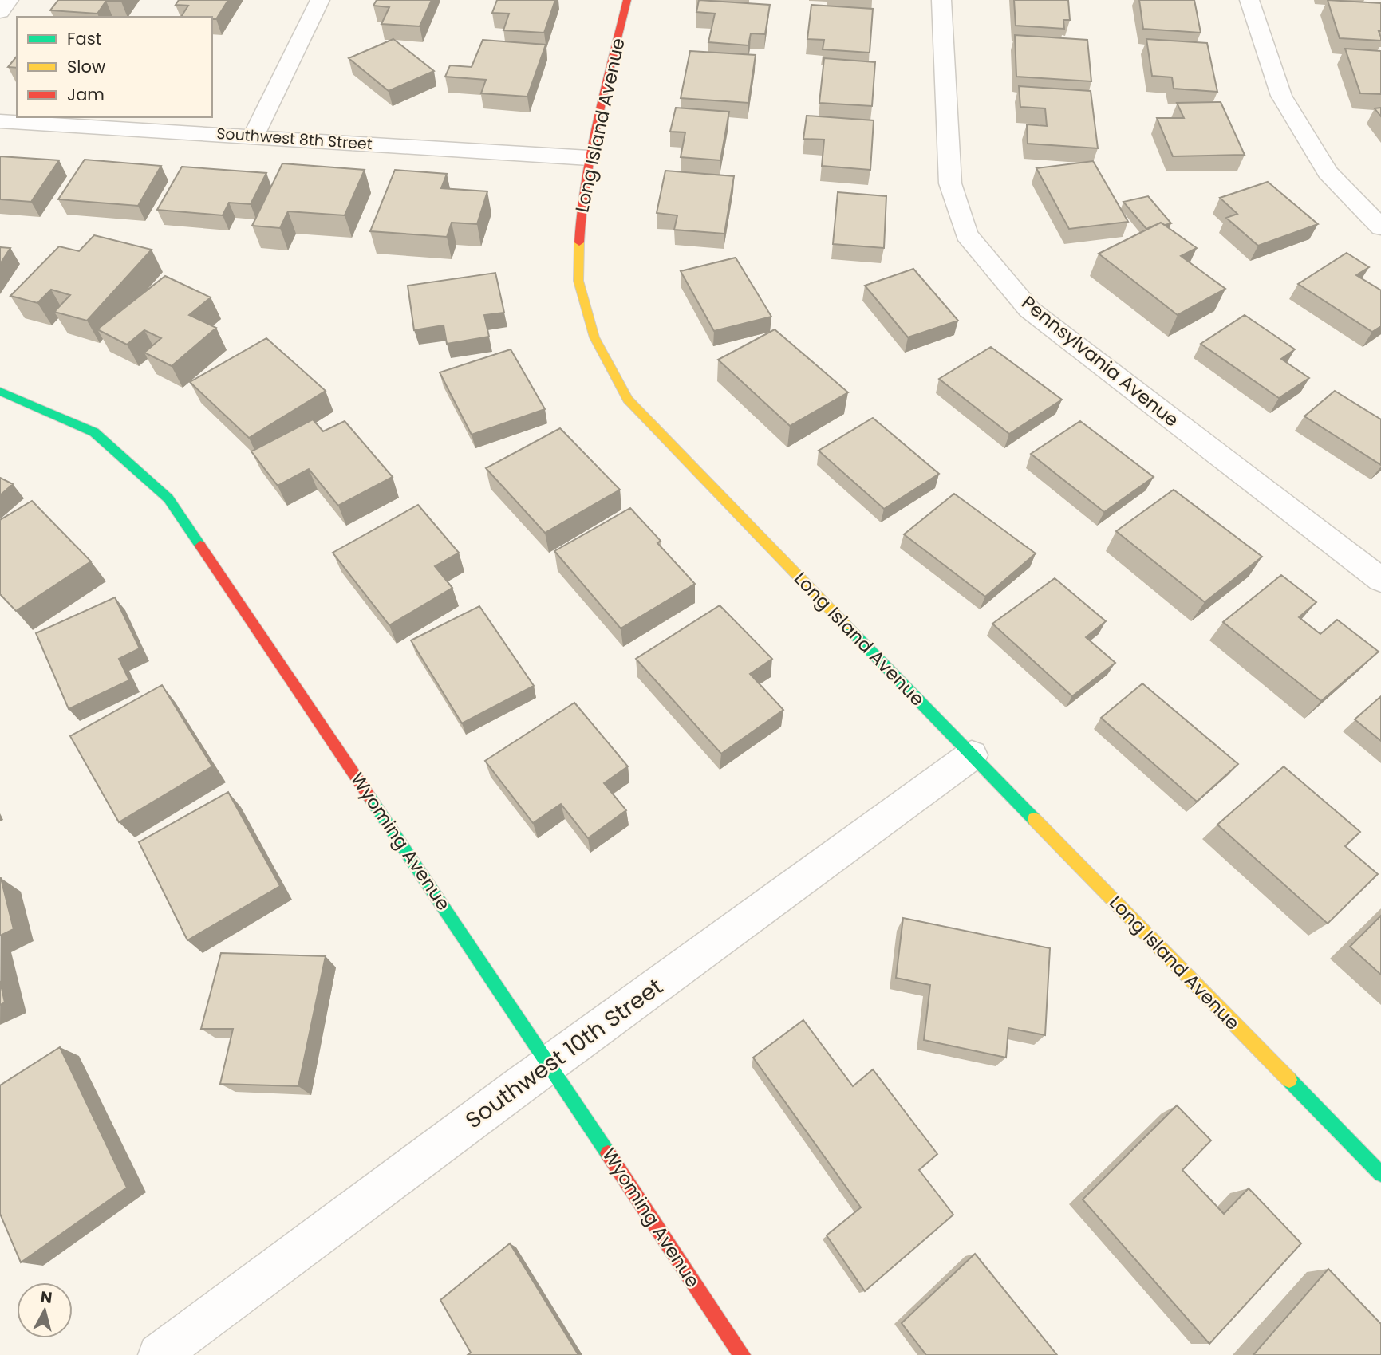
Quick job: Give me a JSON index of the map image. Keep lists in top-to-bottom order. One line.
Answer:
{"streets":{"street":["Long Island Avenue","Southwest 8th Street","Pennsylvania Avenue","Wyoming Avenue","Southwest 10th Street"]},"crossings":[["Long Island Avenue","Southwest 8th Street"],["Long Island Avenue","Southwest 10th Street"],["Wyoming Avenue","Southwest 10th Street"]],"legend":["Fast","Slow","Jam"],"north":"top"}
